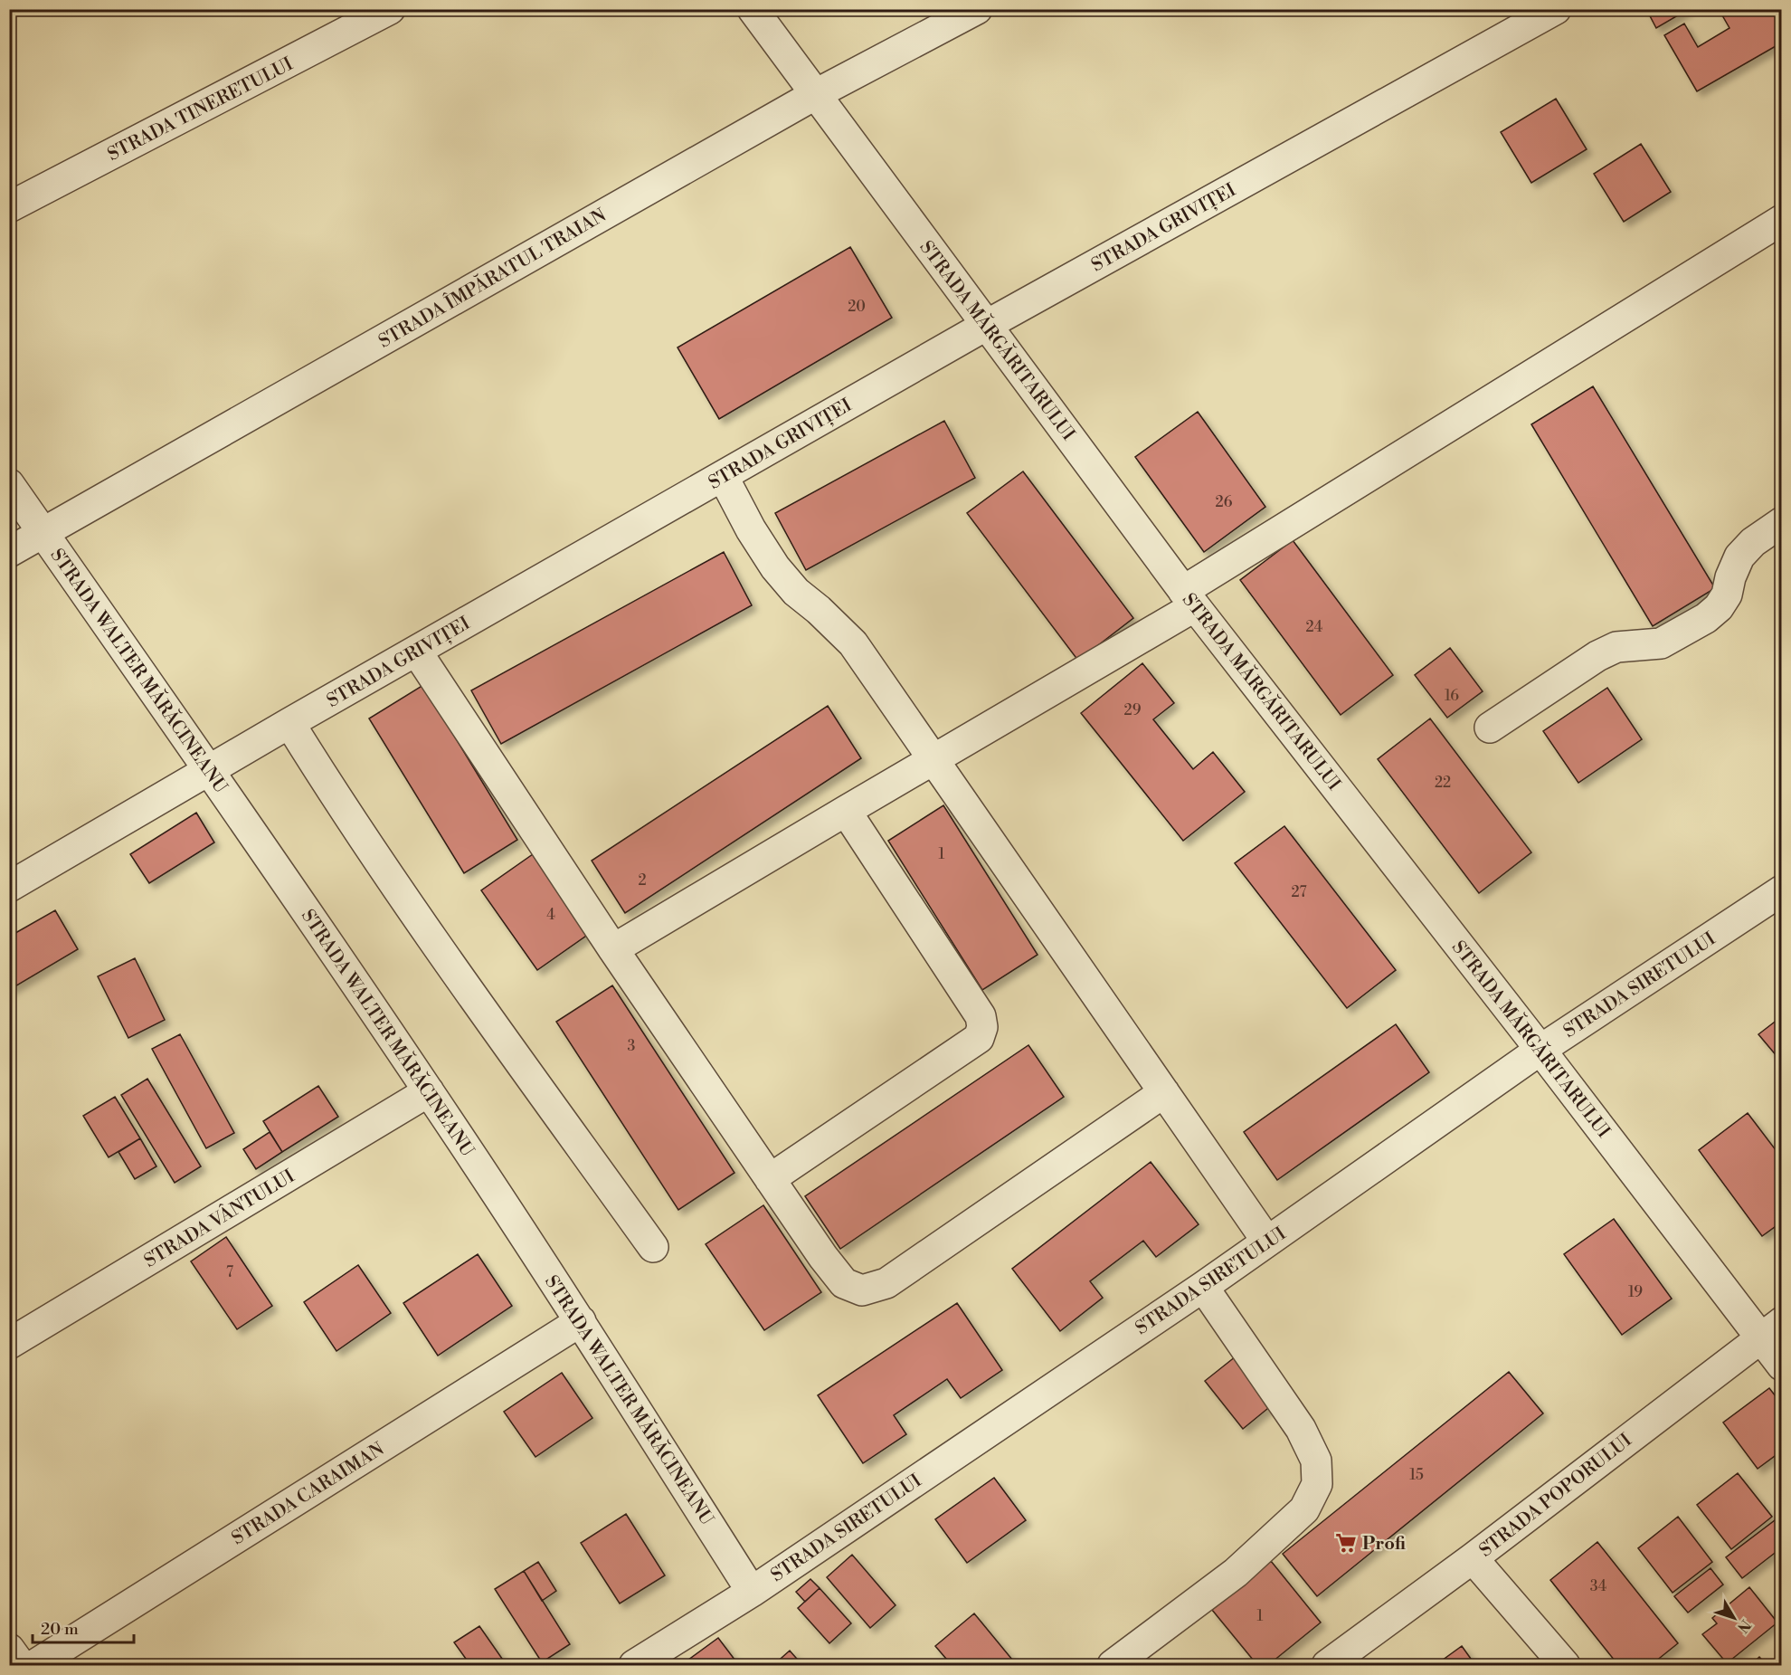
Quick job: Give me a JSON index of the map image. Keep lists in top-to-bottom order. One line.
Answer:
{"streets":{"street":["STRADA TINERETULUI","STRADA GRIVIȚEI","STRADA ÎMPĂRATUL TRAIAN","STRADA MĂRGĂRITARULUI","STRADA WALTER MĂRĂCINEANU","STRADA SIRETULUI","STRADA VÂNTULUI","STRADA CARAIMAN","STRADA POPORULUI"]},"crossings":[["STRADA GRIVIȚEI","STRADA MĂRGĂRITARULUI"],["STRADA GRIVIȚEI","STRADA WALTER MĂRĂCINEANU"],["STRADA ÎMPĂRATUL TRAIAN","STRADA MĂRGĂRITARULUI"],["STRADA ÎMPĂRATUL TRAIAN","STRADA WALTER MĂRĂCINEANU"],["STRADA MĂRGĂRITARULUI","STRADA SIRETULUI"],["STRADA MĂRGĂRITARULUI","STRADA POPORULUI"],["STRADA WALTER MĂRĂCINEANU","STRADA SIRETULUI"],["STRADA WALTER MĂRĂCINEANU","STRADA VÂNTULUI"],["STRADA WALTER MĂRĂCINEANU","STRADA CARAIMAN"]],"places":{"supermarket":["Profi"]},"house_numbers":["20","26","24","16","29","22","1","2","27","4","3","7","19","15","34","1"],"scale_bar":"20 m","north":"bottom right"}
